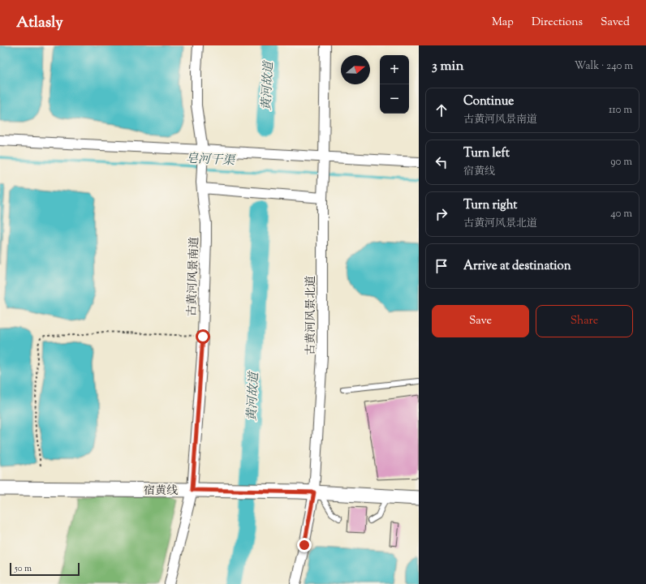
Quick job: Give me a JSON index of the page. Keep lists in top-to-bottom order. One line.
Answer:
{"streets":{"main road":["宿黄线"],"street":["古黄河风景南道","古黄河风景北道"]},"crossings":[["古黄河风景南道","宿黄线"],["古黄河风景北道","宿黄线"]],"water":["黄河故道","皂河干渠"],"scale_bar":"50 m","north":"right","page":{"header":"Atlasly","nav":["Map","Directions","Saved"],"heading":["3 min","Walk · 240 m"],"map_buttons":["+","−"],"list":[["Continue","古黄河风景南道","110 m"],["Turn left","宿黄线","90 m"],["Turn right","古黄河风景北道","40 m"],"Arrive at destination"],"buttons":["Save","Share"],"scale":"50 m"}}
